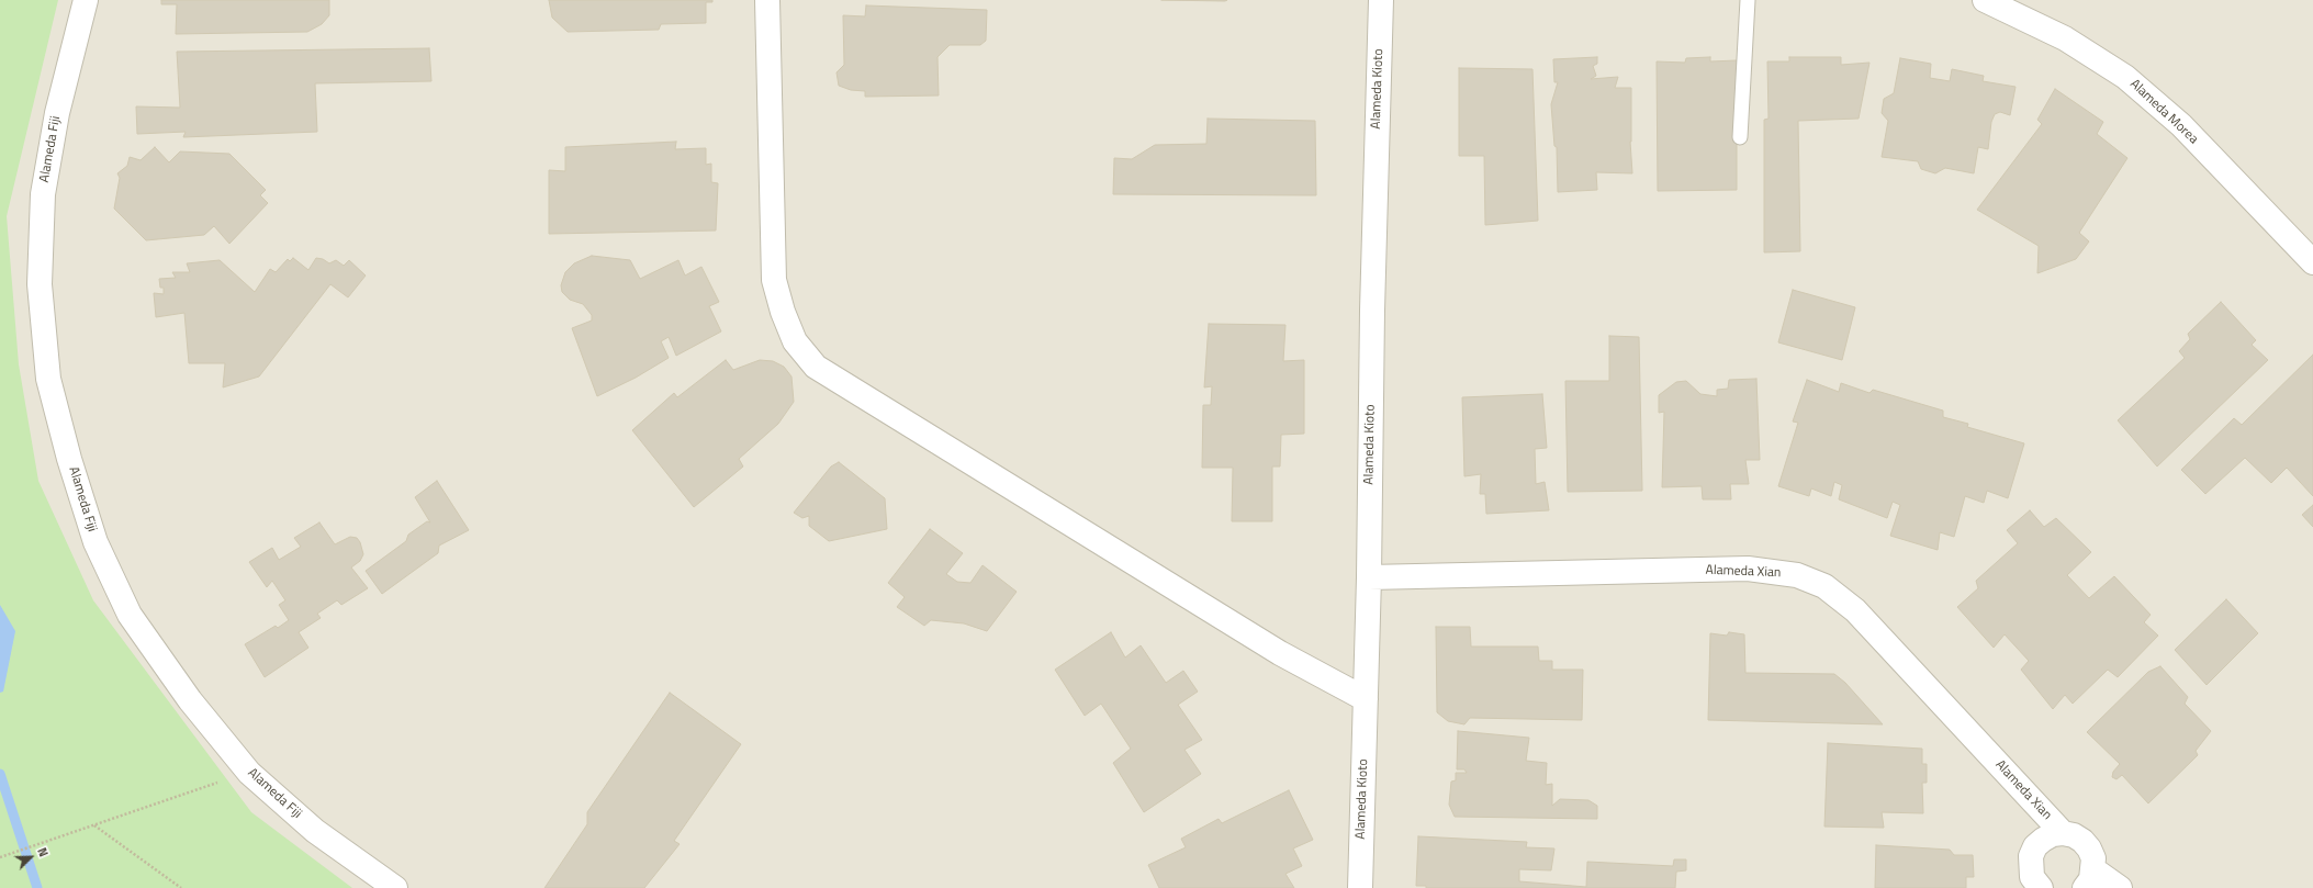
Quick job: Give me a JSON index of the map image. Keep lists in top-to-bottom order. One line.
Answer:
{"streets":{"street":["Alameda Kioto","Alameda Morea","Alameda Fiji","Alameda Xian"]},"crossings":[["Alameda Kioto","Alameda Xian"]],"north":"top right"}
